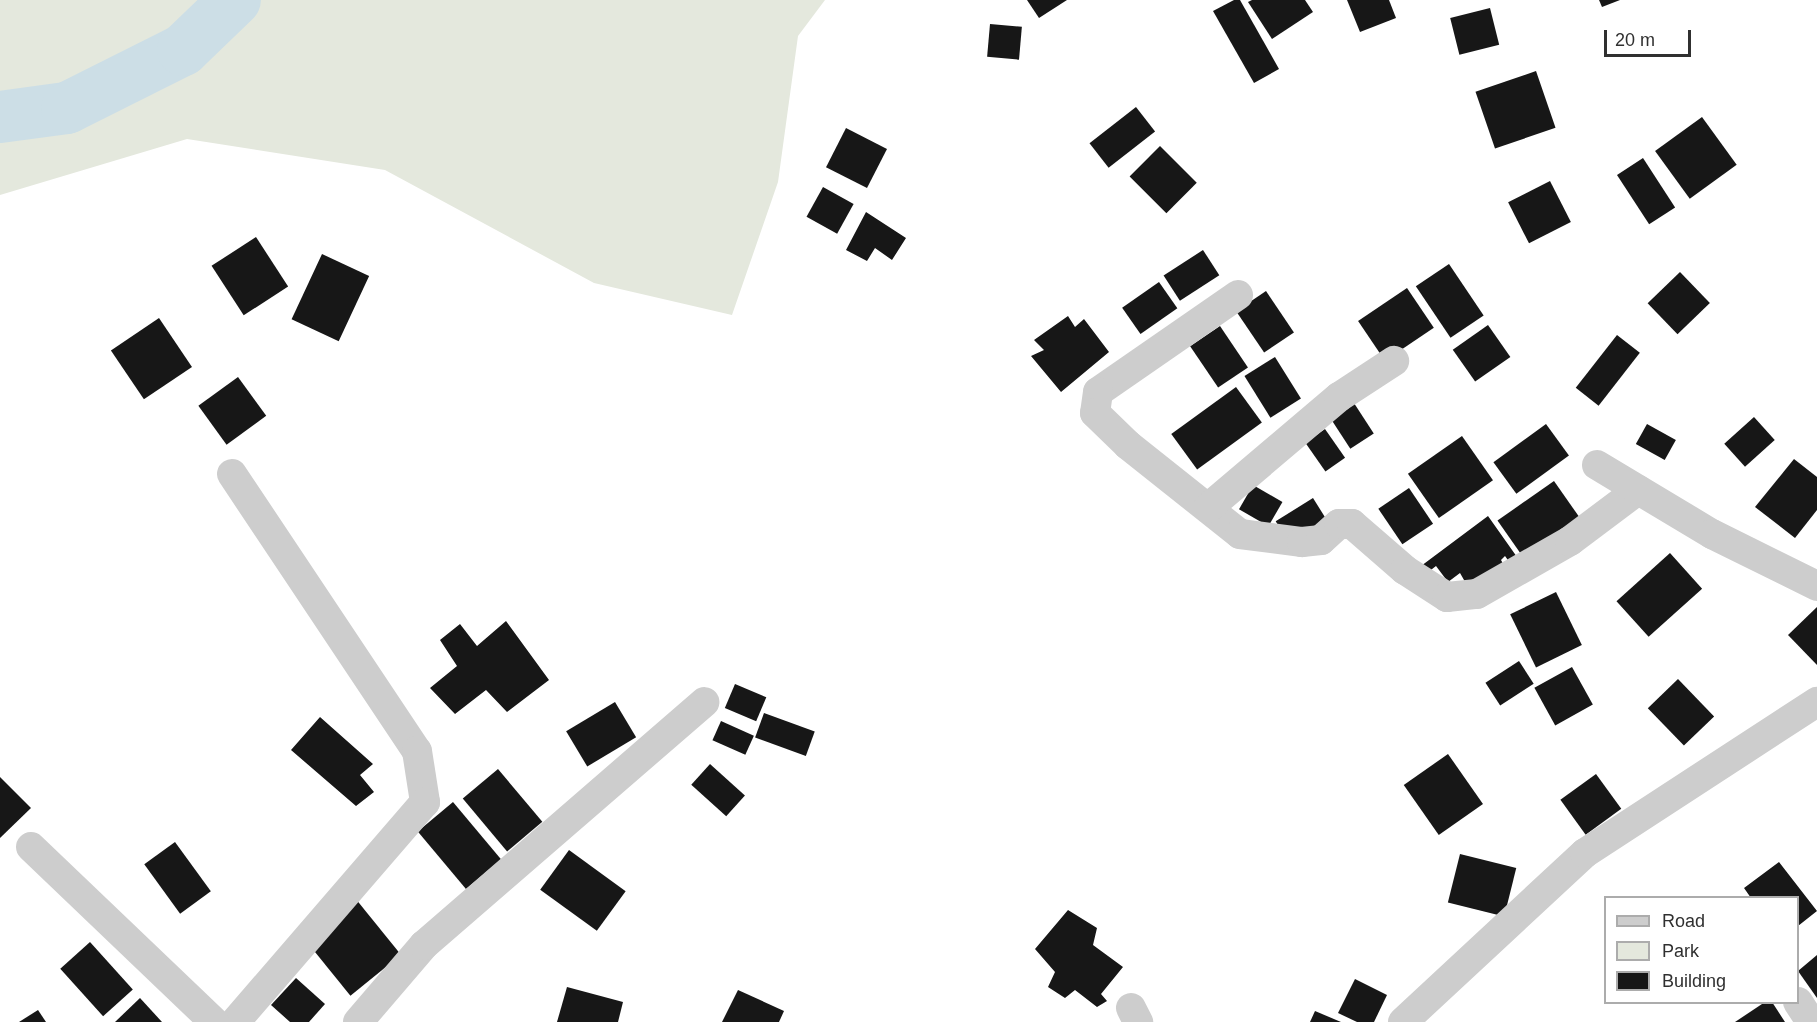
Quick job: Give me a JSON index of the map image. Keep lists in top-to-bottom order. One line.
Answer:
{"legend":["Road","Park","Building"],"scale_bar":"20 m"}
